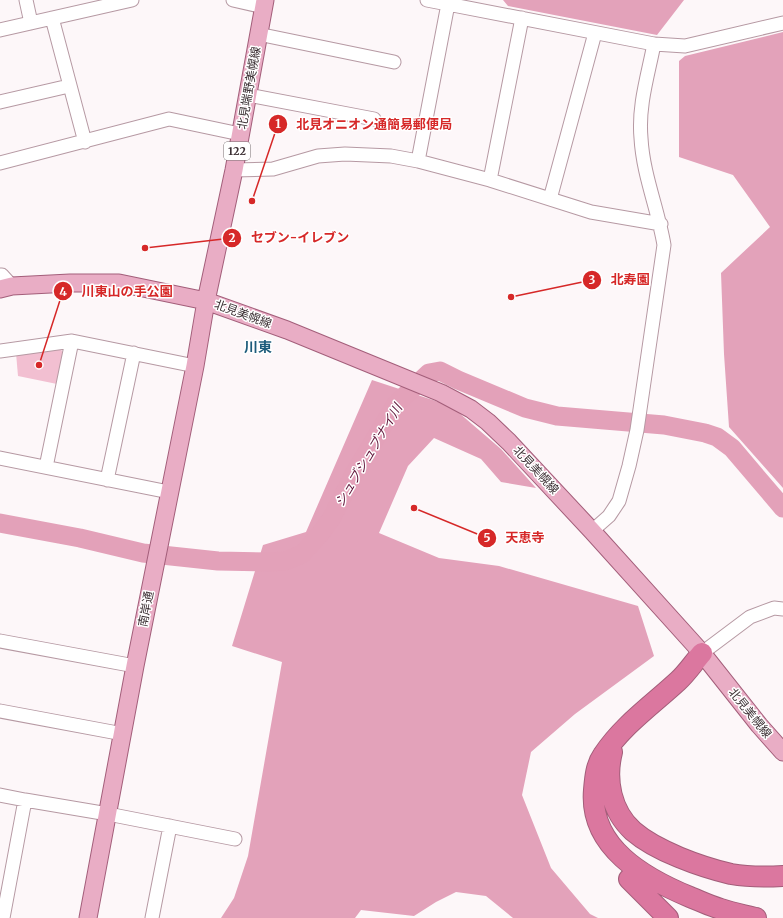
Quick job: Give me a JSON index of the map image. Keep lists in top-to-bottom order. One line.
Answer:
{"streets":{"main road":["北見端野美幌線","122","北見美幌線","南岸通"]},"crossings":[["北見端野美幌線","北見美幌線"],["北見端野美幌線","南岸通"],["北見美幌線","南岸通"]],"districts":["川東"],"water":["シュブシュブナイ川"],"places":["北見オニオン通簡易郵便局","セブン-イレブン","北寿園","川東山の手公園","天恵寺"]}
